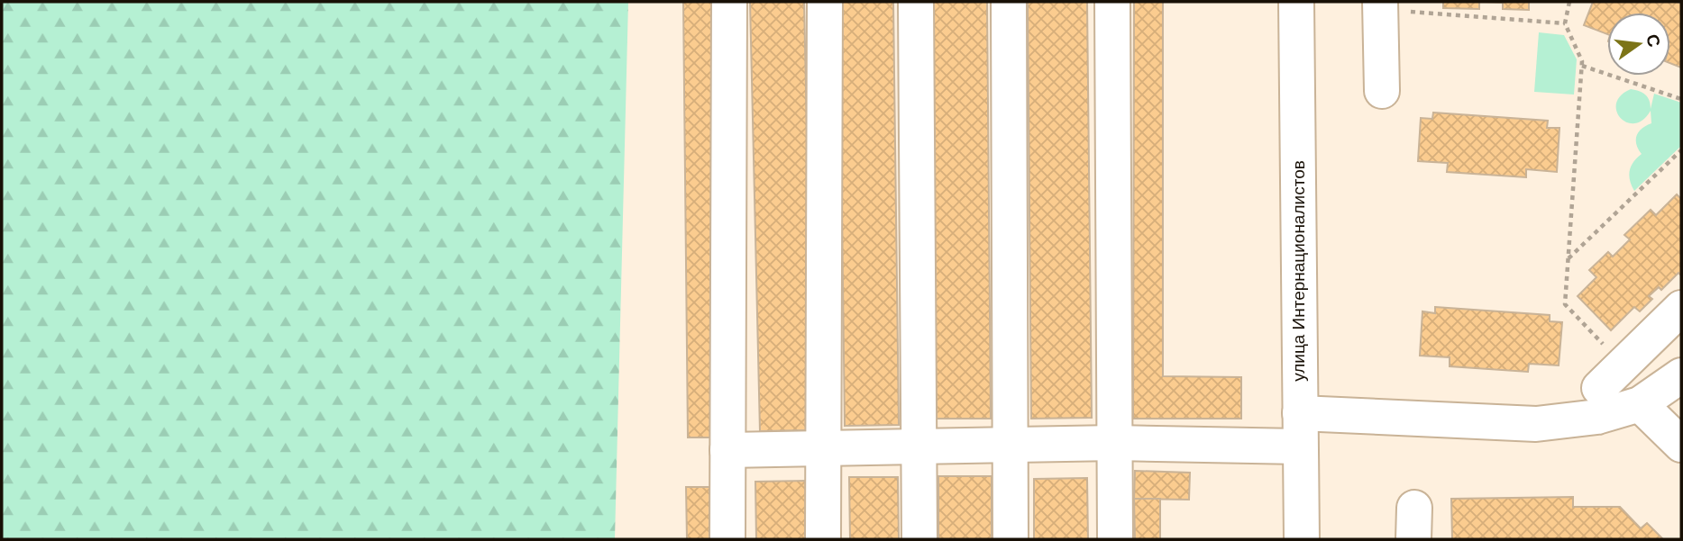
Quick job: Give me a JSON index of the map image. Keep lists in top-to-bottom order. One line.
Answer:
{"streets":{"street":["улица Интернационалистов"]},"north":"right"}
